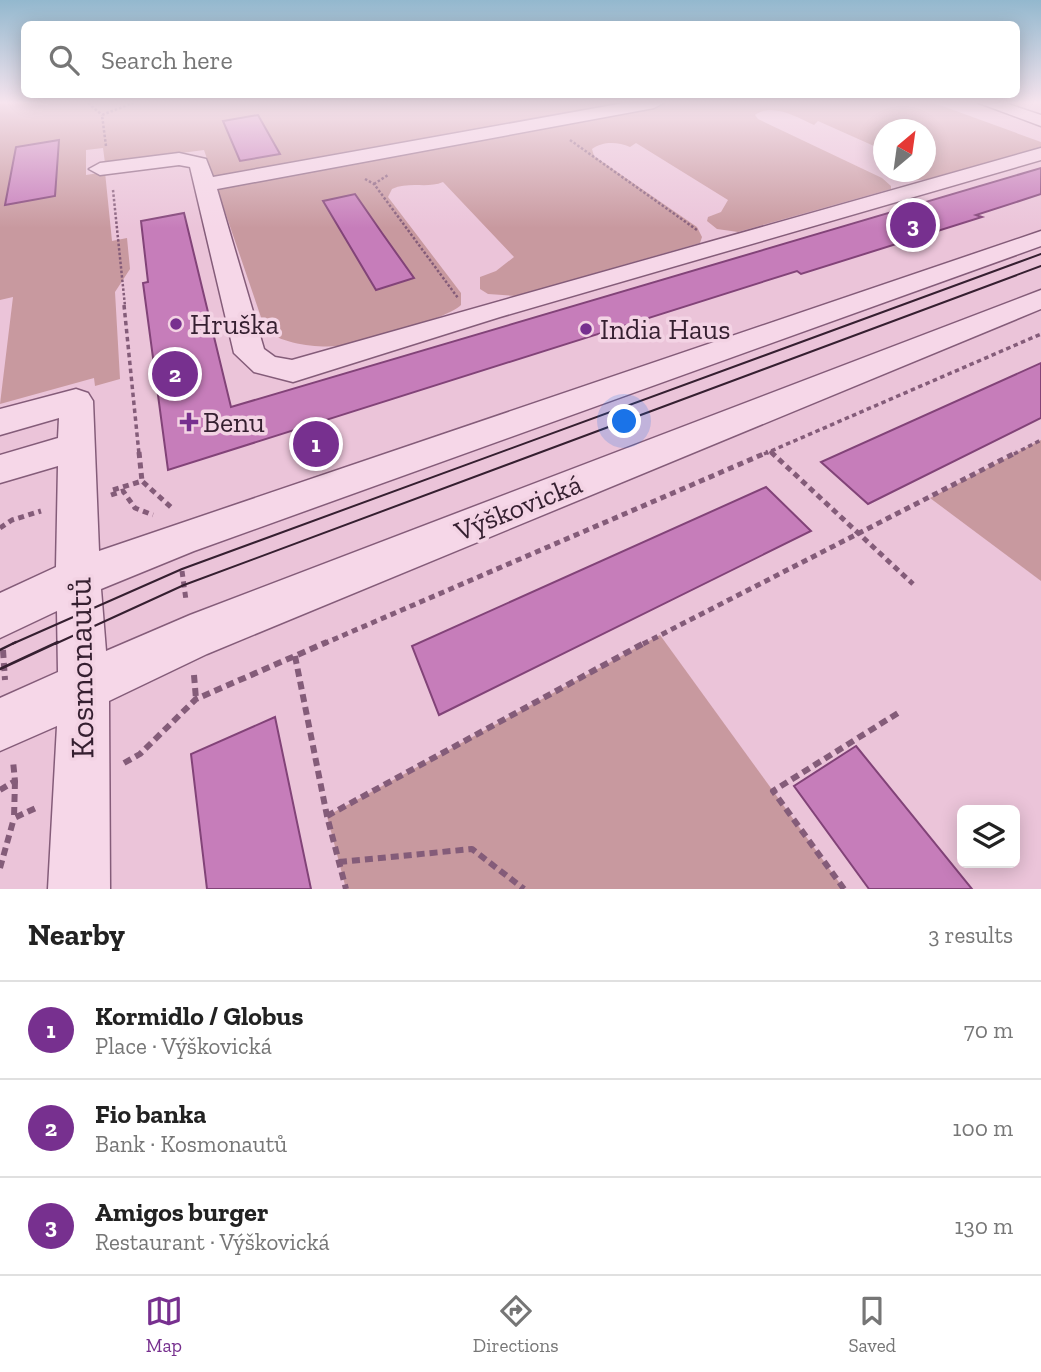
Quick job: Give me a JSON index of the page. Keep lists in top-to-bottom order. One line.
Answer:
{"streets":{"street":["Výškovická","Kosmonautů"]},"crossings":[["Výškovická","Kosmonautů"]],"places":{"other":["Hruška","India Haus"],"health":["Benu"]},"north":"top right","page":{"search":"Search here","pins":["3","2","1"],"heading":["Nearby","3 results"],"list":[{"mark":"1","name":"Kormidlo / Globus","note":"Place · Výškovická","value":"70 m"},{"mark":"2","name":"Fio banka","note":"Bank · Kosmonautů","value":"100 m"},{"mark":"3","name":"Amigos burger","note":"Restaurant · Výškovická","value":"130 m"}],"nav":["Map","Directions","Saved"]}}
